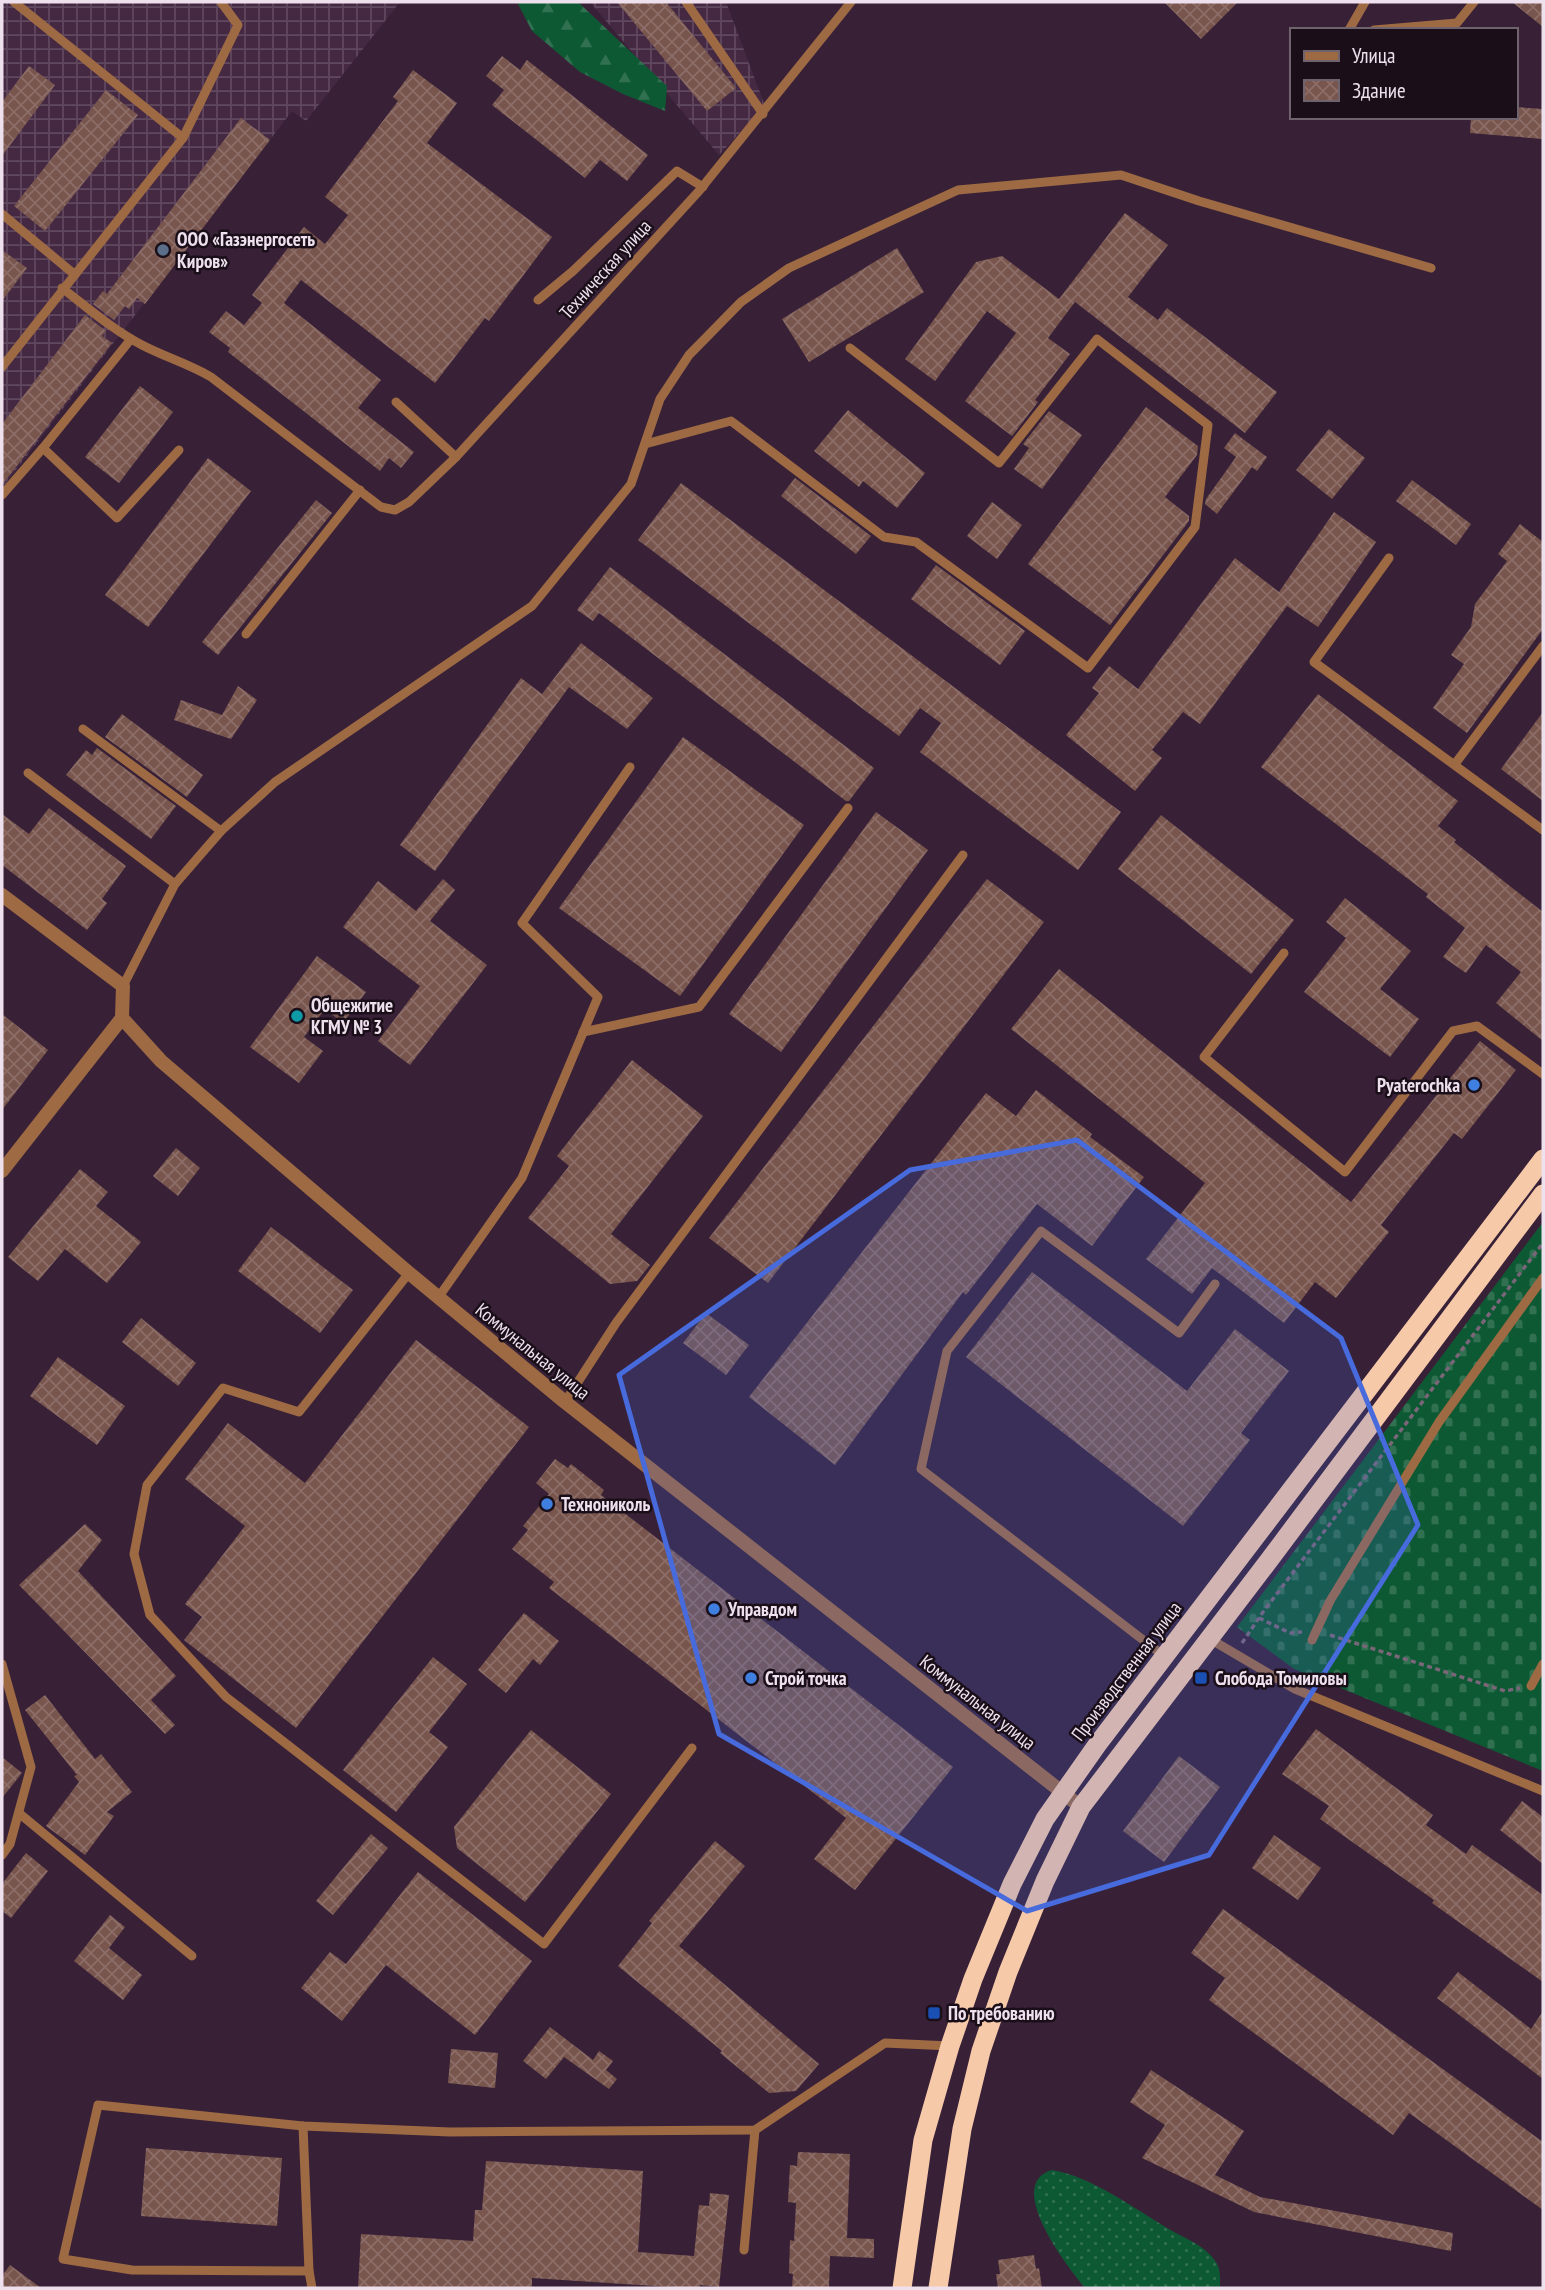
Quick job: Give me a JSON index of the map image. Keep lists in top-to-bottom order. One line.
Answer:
{"streets":{"highway":["Производственная улица"],"street":["Коммунальная улица"],"lane":["Техническая улица"]},"crossings":[["Коммунальная улица","Производственная улица"]],"places":{"other":["ООО «Газэнергосеть Киров»","Общежитие КГМУ № 3","Pyaterochka","Технониколь","Управдом","Строй точка"],"transit":["Слобода Томиловы","По требованию"]},"legend":["Улица","Здание"]}
